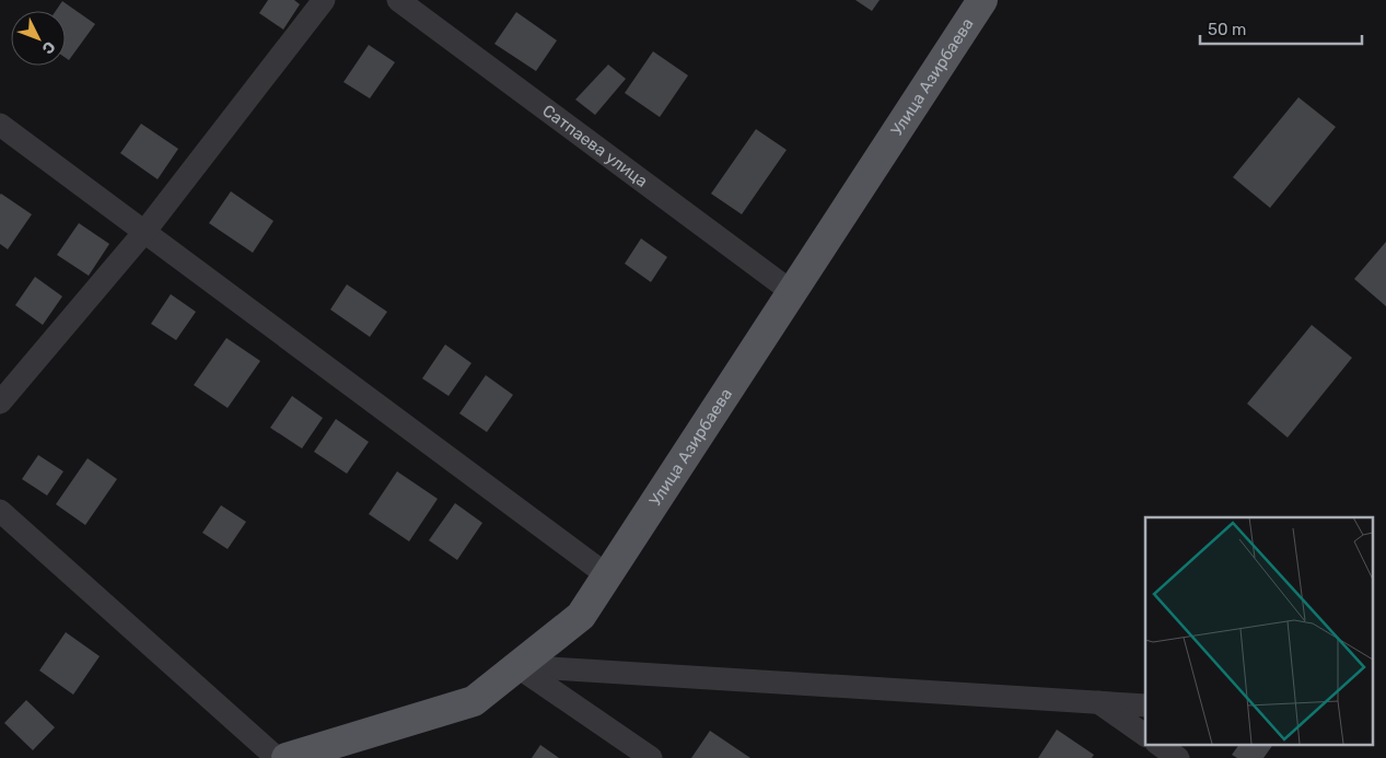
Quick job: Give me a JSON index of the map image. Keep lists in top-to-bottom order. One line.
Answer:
{"streets":{"main road":["Улица Азирбаева"],"street":["Сатпаева улица"]},"crossings":[["Улица Азирбаева","Сатпаева улица"]],"scale_bar":"50 m","north":"bottom right"}
